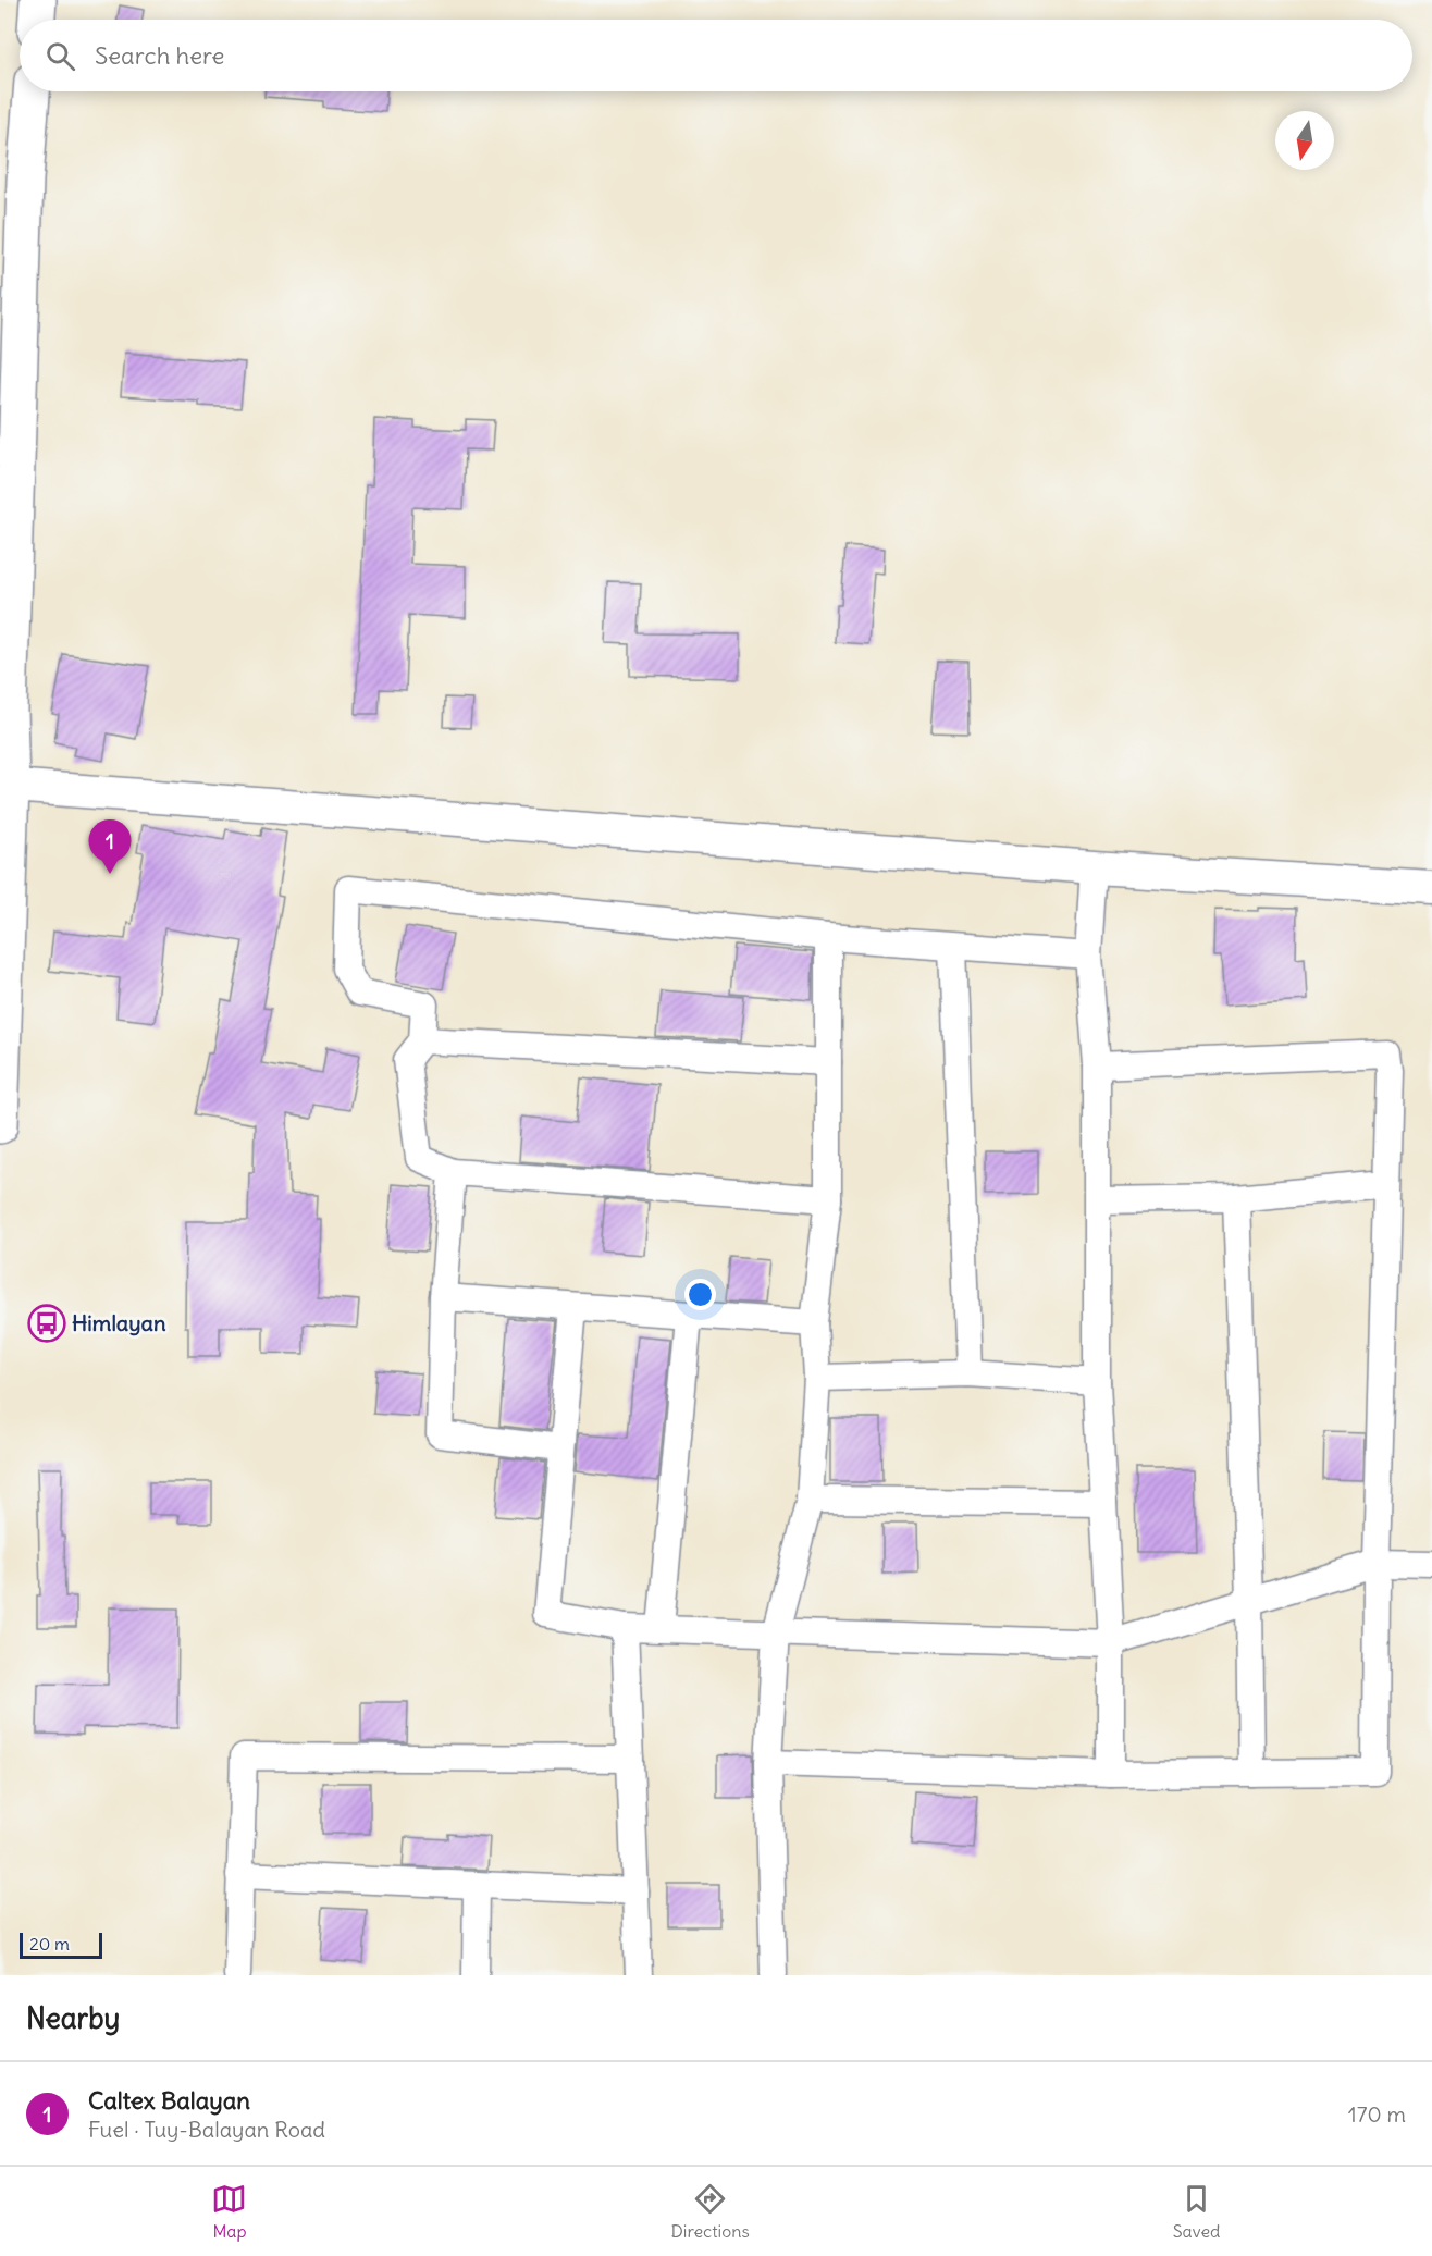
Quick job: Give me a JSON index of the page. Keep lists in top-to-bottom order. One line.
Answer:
{"places":{"bus stop":["Himlayan"]},"scale_bar":"20 m","north":"bottom","page":{"search":"Search here","pins":"1","scale":"20 m","heading":"Nearby","list":[{"mark":"1","name":"Caltex Balayan","note":"Fuel · Tuy-Balayan Road","value":"170 m"}],"nav":["Map","Directions","Saved"]}}
